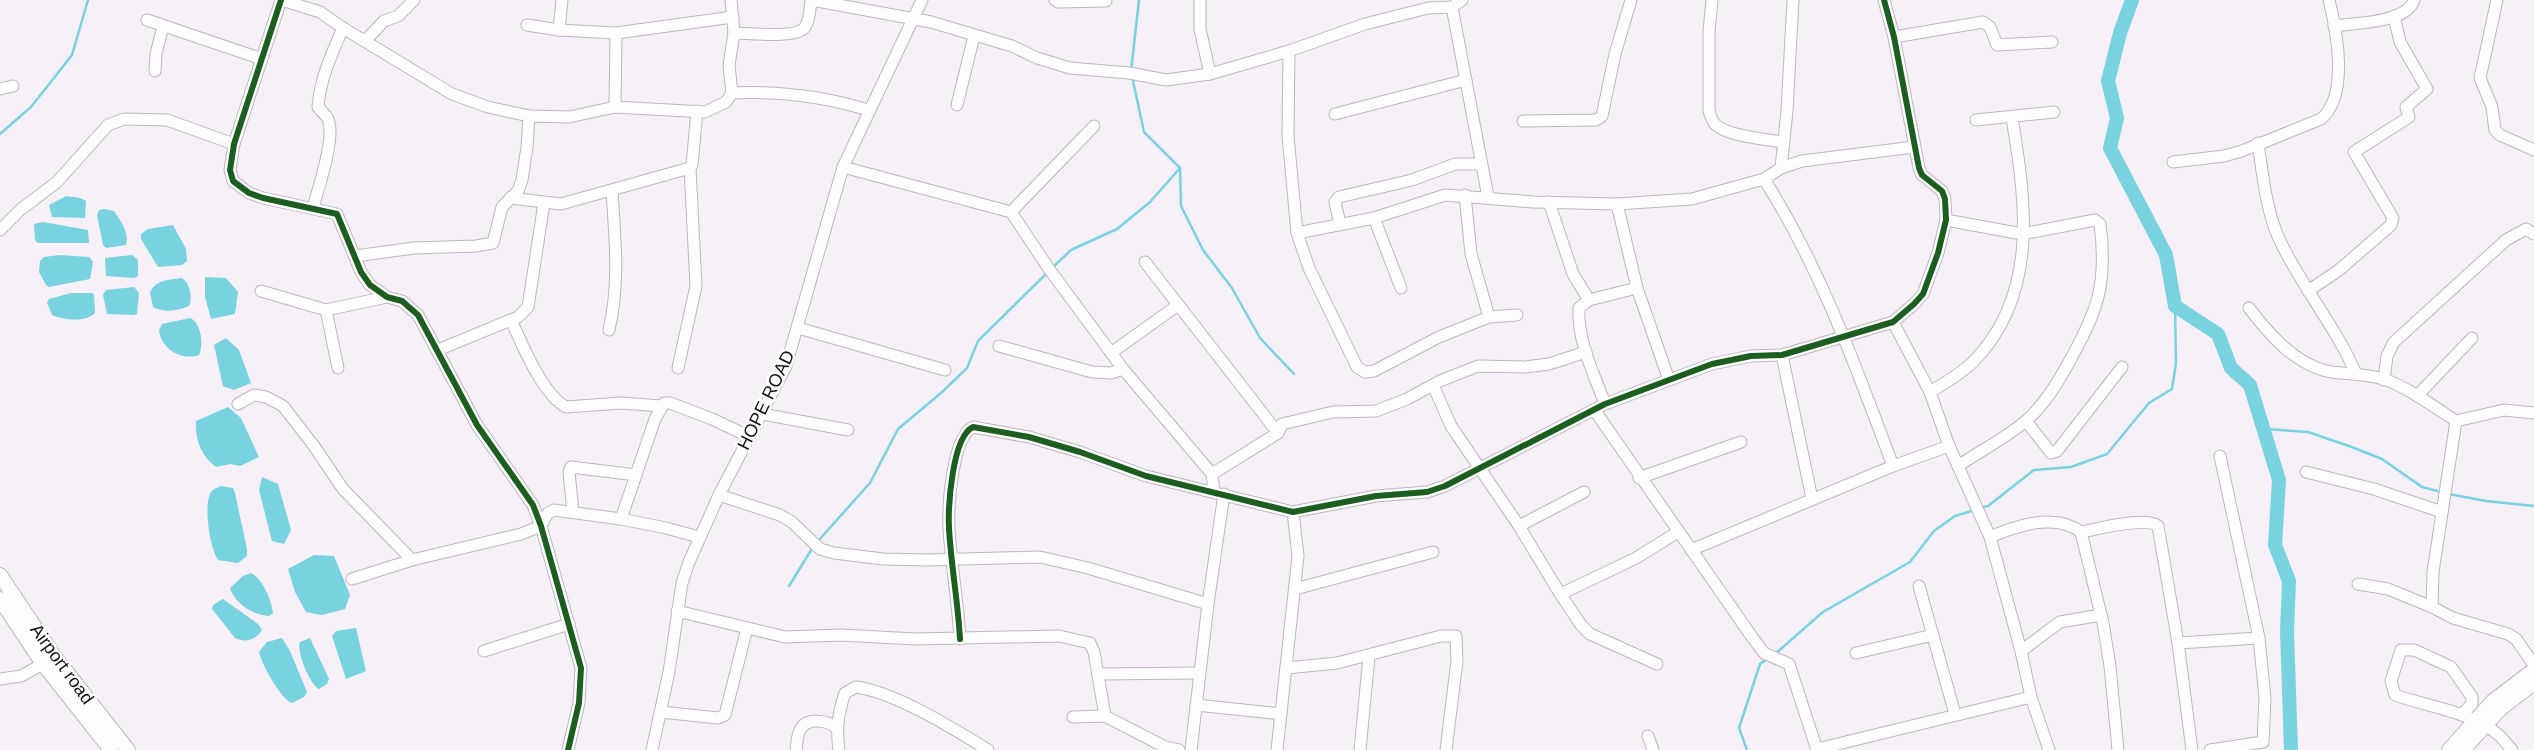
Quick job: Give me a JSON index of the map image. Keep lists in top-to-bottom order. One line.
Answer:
{"streets":{"main road":["Airport road"],"street":["HOPE ROAD"]}}
